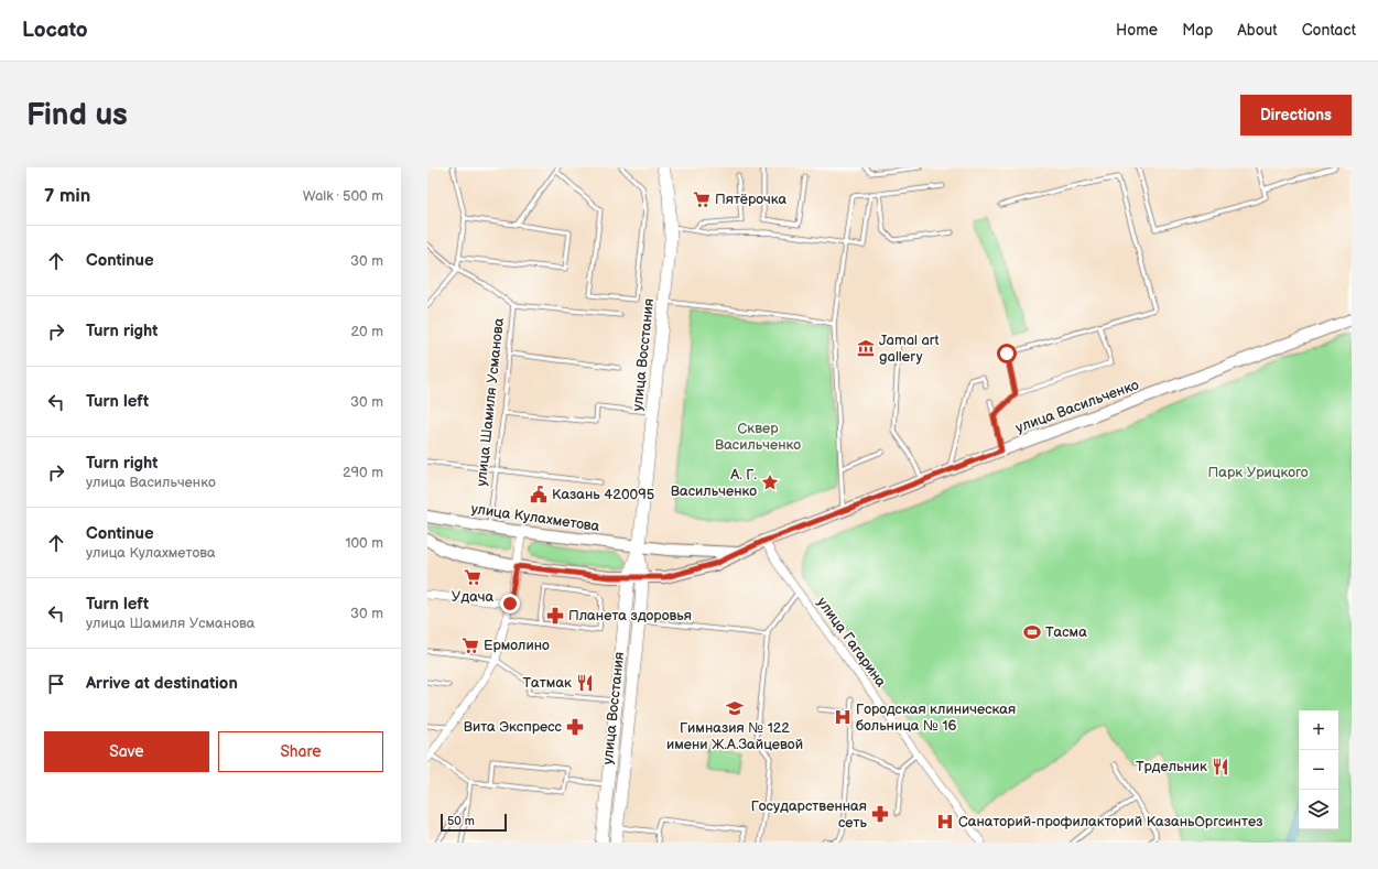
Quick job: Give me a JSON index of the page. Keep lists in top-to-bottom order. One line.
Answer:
{"streets":{"main road":["улица Восстания","улица Васильченко","улица Кулахметова"],"street":["улица Гагарина"],"lane":["улица Шамиля Усманова"]},"crossings":[["улица Восстания","улица Васильченко"],["улица Восстания","улица Кулахметова"],["улица Шамиля Усманова","улица Кулахметова"],["улица Васильченко","улица Кулахметова"],["улица Васильченко","улица Гагарина"]],"parks":["Сквер Васильченко","Парк Урицкого"],"places":{"supermarket":["Пятёрочка","Удача","Ермолино"],"museum":["Jamal art gallery"],"place":["А. Г. Васильченко"],"public building":["Казань 420095"],"pharmacy":["Планета здоровья","Вита Экспресс","Государственная сеть"],"sports":["Тасма"],"restaurant":["Татмак","Трдельник"],"school or university":["Гимназия № 122 имени Ж.А.Зайцевой"],"hospital":["Городская клиническая больница № 16","Санаторий-профилакторий КазаньОргсинтез"]},"scale_bar":"50 m","page":{"header":"Locato","nav":["Home","Map","About","Contact"],"buttons":["Directions",["Save","Share"]],"title":"Find us","heading":["7 min","Walk · 500 m"],"list":[["Continue","30 m"],["Turn right","20 m"],["Turn left","30 m"],["Turn right","улица Васильченко","290 m"],["Continue","улица Кулахметова","100 m"],["Turn left","улица Шамиля Усманова","30 m"],"Arrive at destination"],"map_buttons":["+","−"],"scale":"50 m"}}
